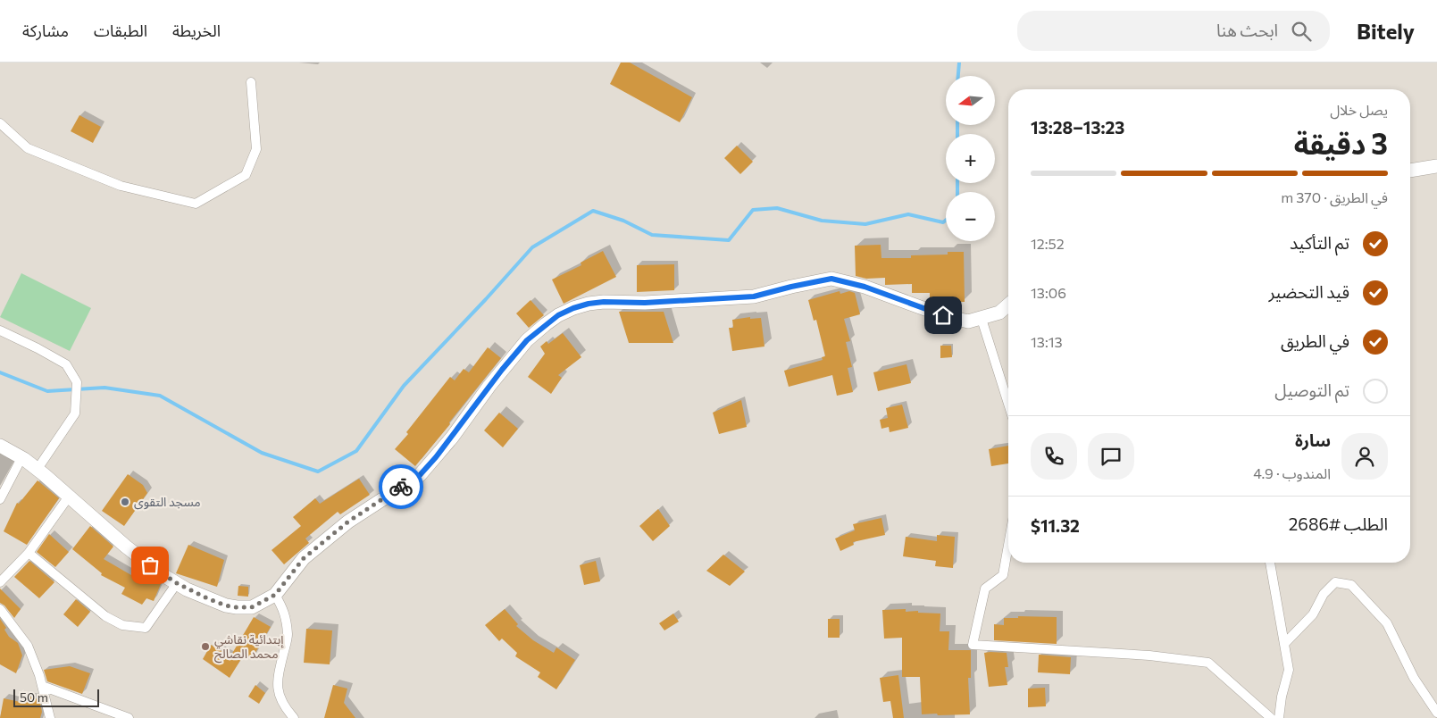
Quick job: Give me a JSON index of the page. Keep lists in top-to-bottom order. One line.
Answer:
{"places":["مسجد التقوى","إبتدائية نقاشي محمد الصالح"],"scale_bar":"50 m","north":"left","page":{"header":"Bitely","search":"ابحث هنا","nav":["الخريطة","الطبقات","مشاركة"],"map_buttons":["+","−"],"heading":["3 دقيقة","يصل خلال","13:23–13:28"],"panel":["سارة","المندوب · 4.9","الطلب #2686","$11.32"],"bar":"في الطريق · 370 m","list":[["تم التأكيد","12:52"],["قيد التحضير","13:06"],["في الطريق","13:13"],"تم التوصيل"],"scale":"50 m"}}
